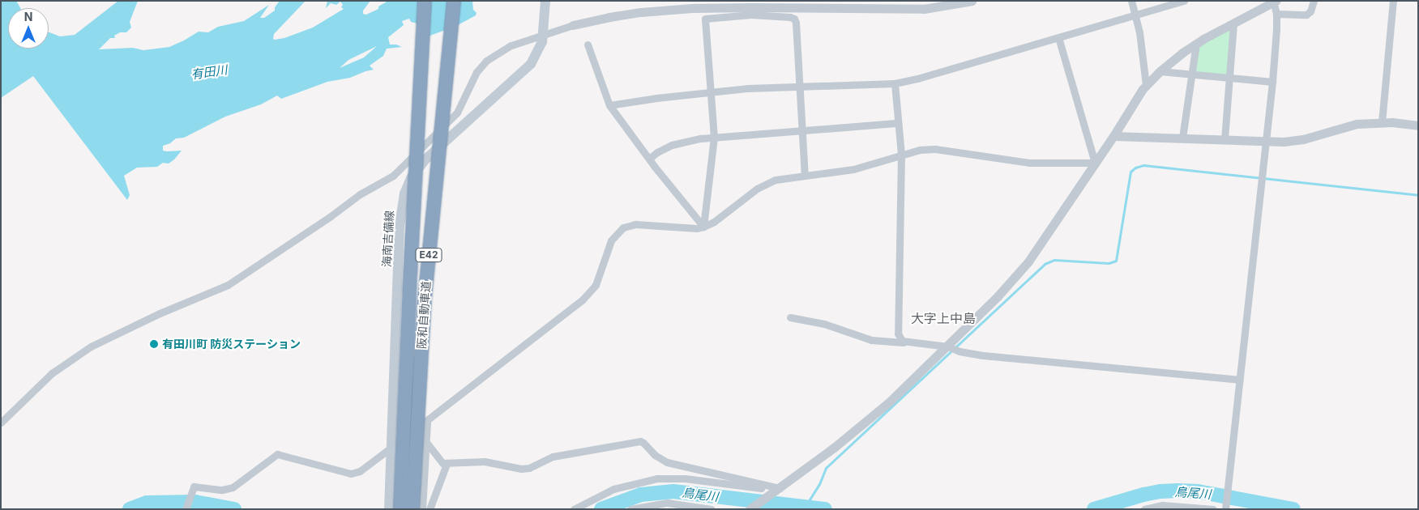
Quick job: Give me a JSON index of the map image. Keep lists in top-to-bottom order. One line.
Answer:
{"streets":{"highway":["E42","阪和自動車道"],"main road":["海南吉備線"]},"districts":["大字上中島"],"water":["有田川","鳥尾川"],"places":["有田川町 防災ステーション"],"north":"top"}
